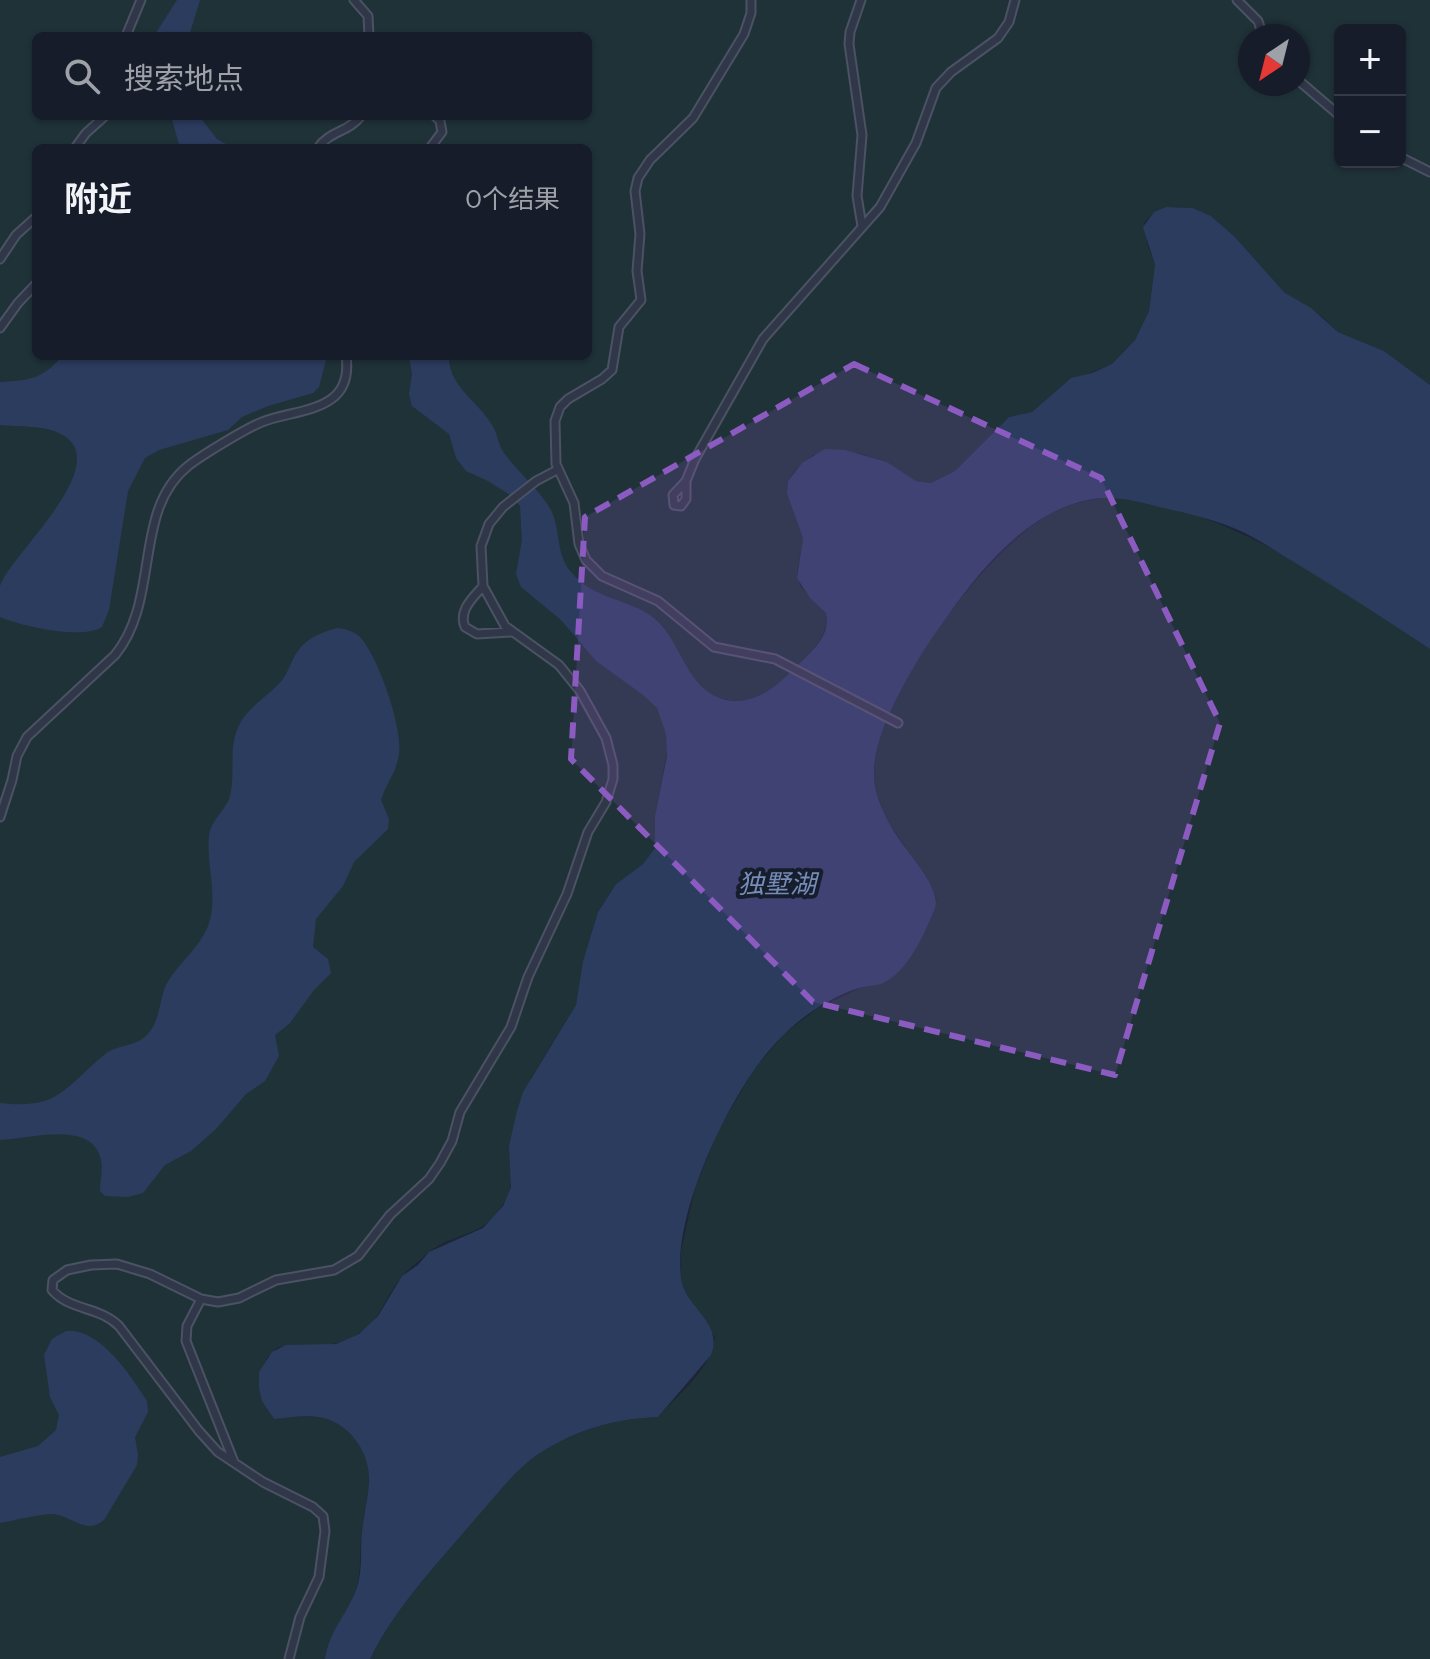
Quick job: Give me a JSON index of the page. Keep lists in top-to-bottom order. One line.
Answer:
{"water":["独墅湖"],"north":"bottom left","page":{"map_buttons":["+","−"],"search":"搜索地点","heading":["附近","0个结果"]}}
